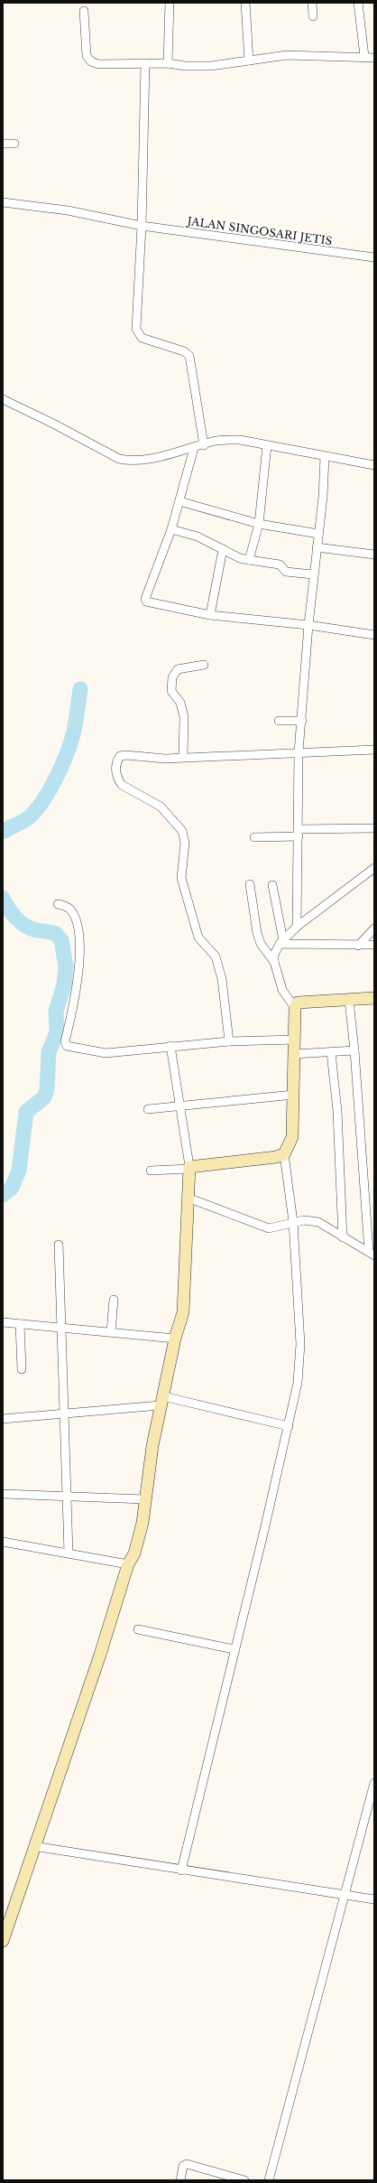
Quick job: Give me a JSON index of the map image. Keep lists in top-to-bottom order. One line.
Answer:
{"streets":{"street":["JALAN SINGOSARI JETIS"]}}
